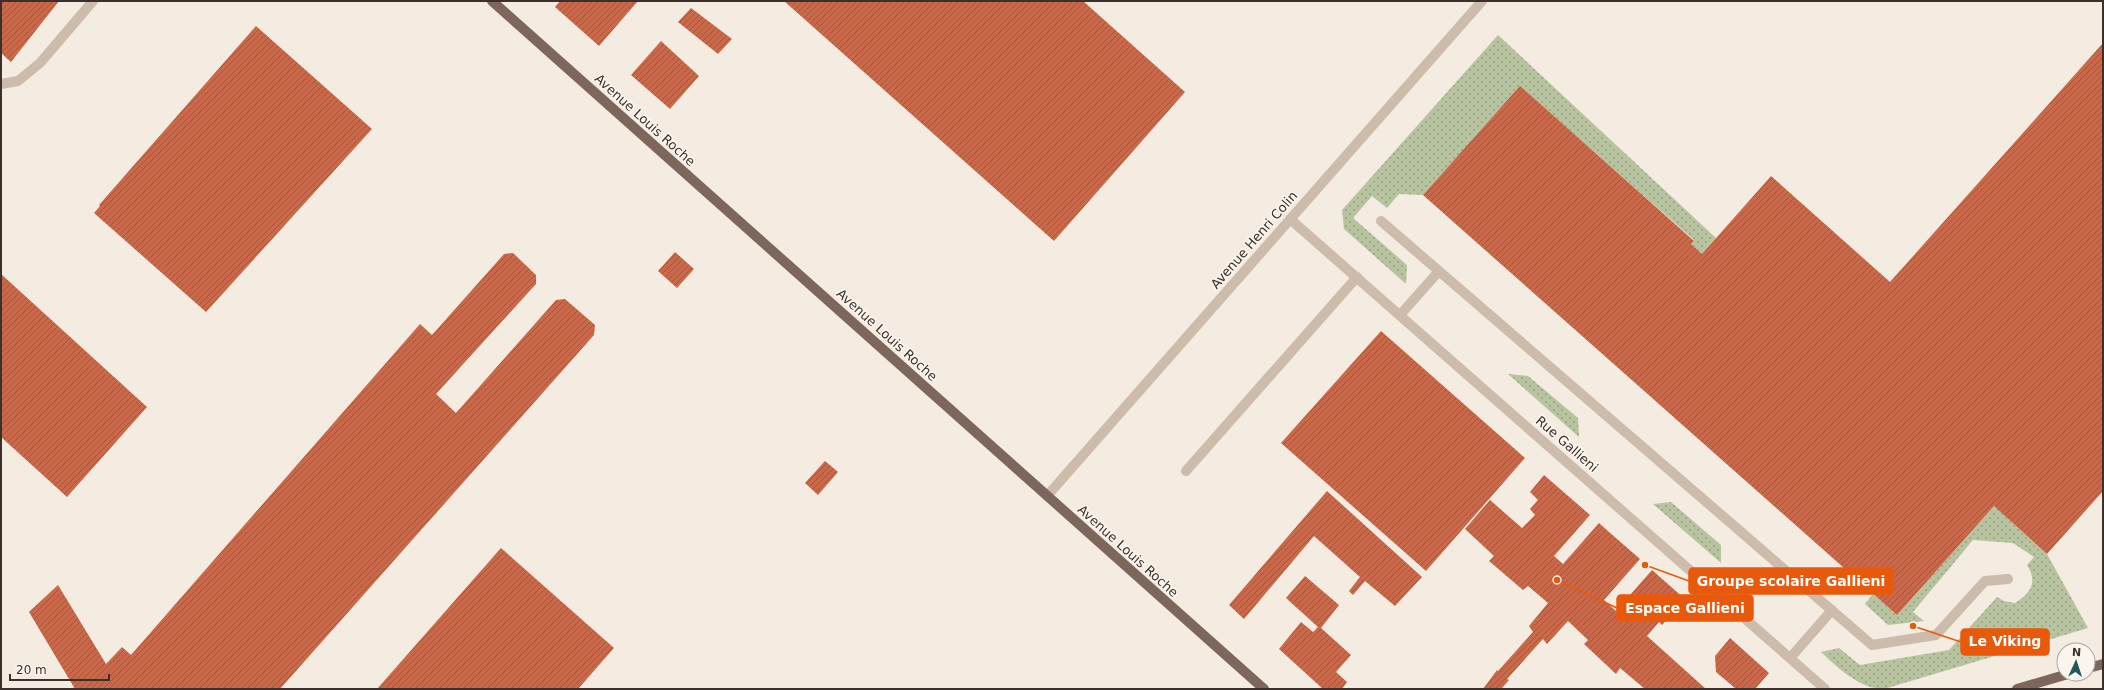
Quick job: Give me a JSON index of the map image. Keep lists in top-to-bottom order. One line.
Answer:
{"streets":{"main road":["Avenue Louis Roche"],"street":["Avenue Henri Colin","Rue Gallieni"]},"crossings":[["Avenue Louis Roche","Avenue Henri Colin"],["Avenue Henri Colin","Rue Gallieni"]],"places":["Groupe scolaire Gallieni","Espace Gallieni","Le Viking"],"scale_bar":"20 m","north":"top"}
